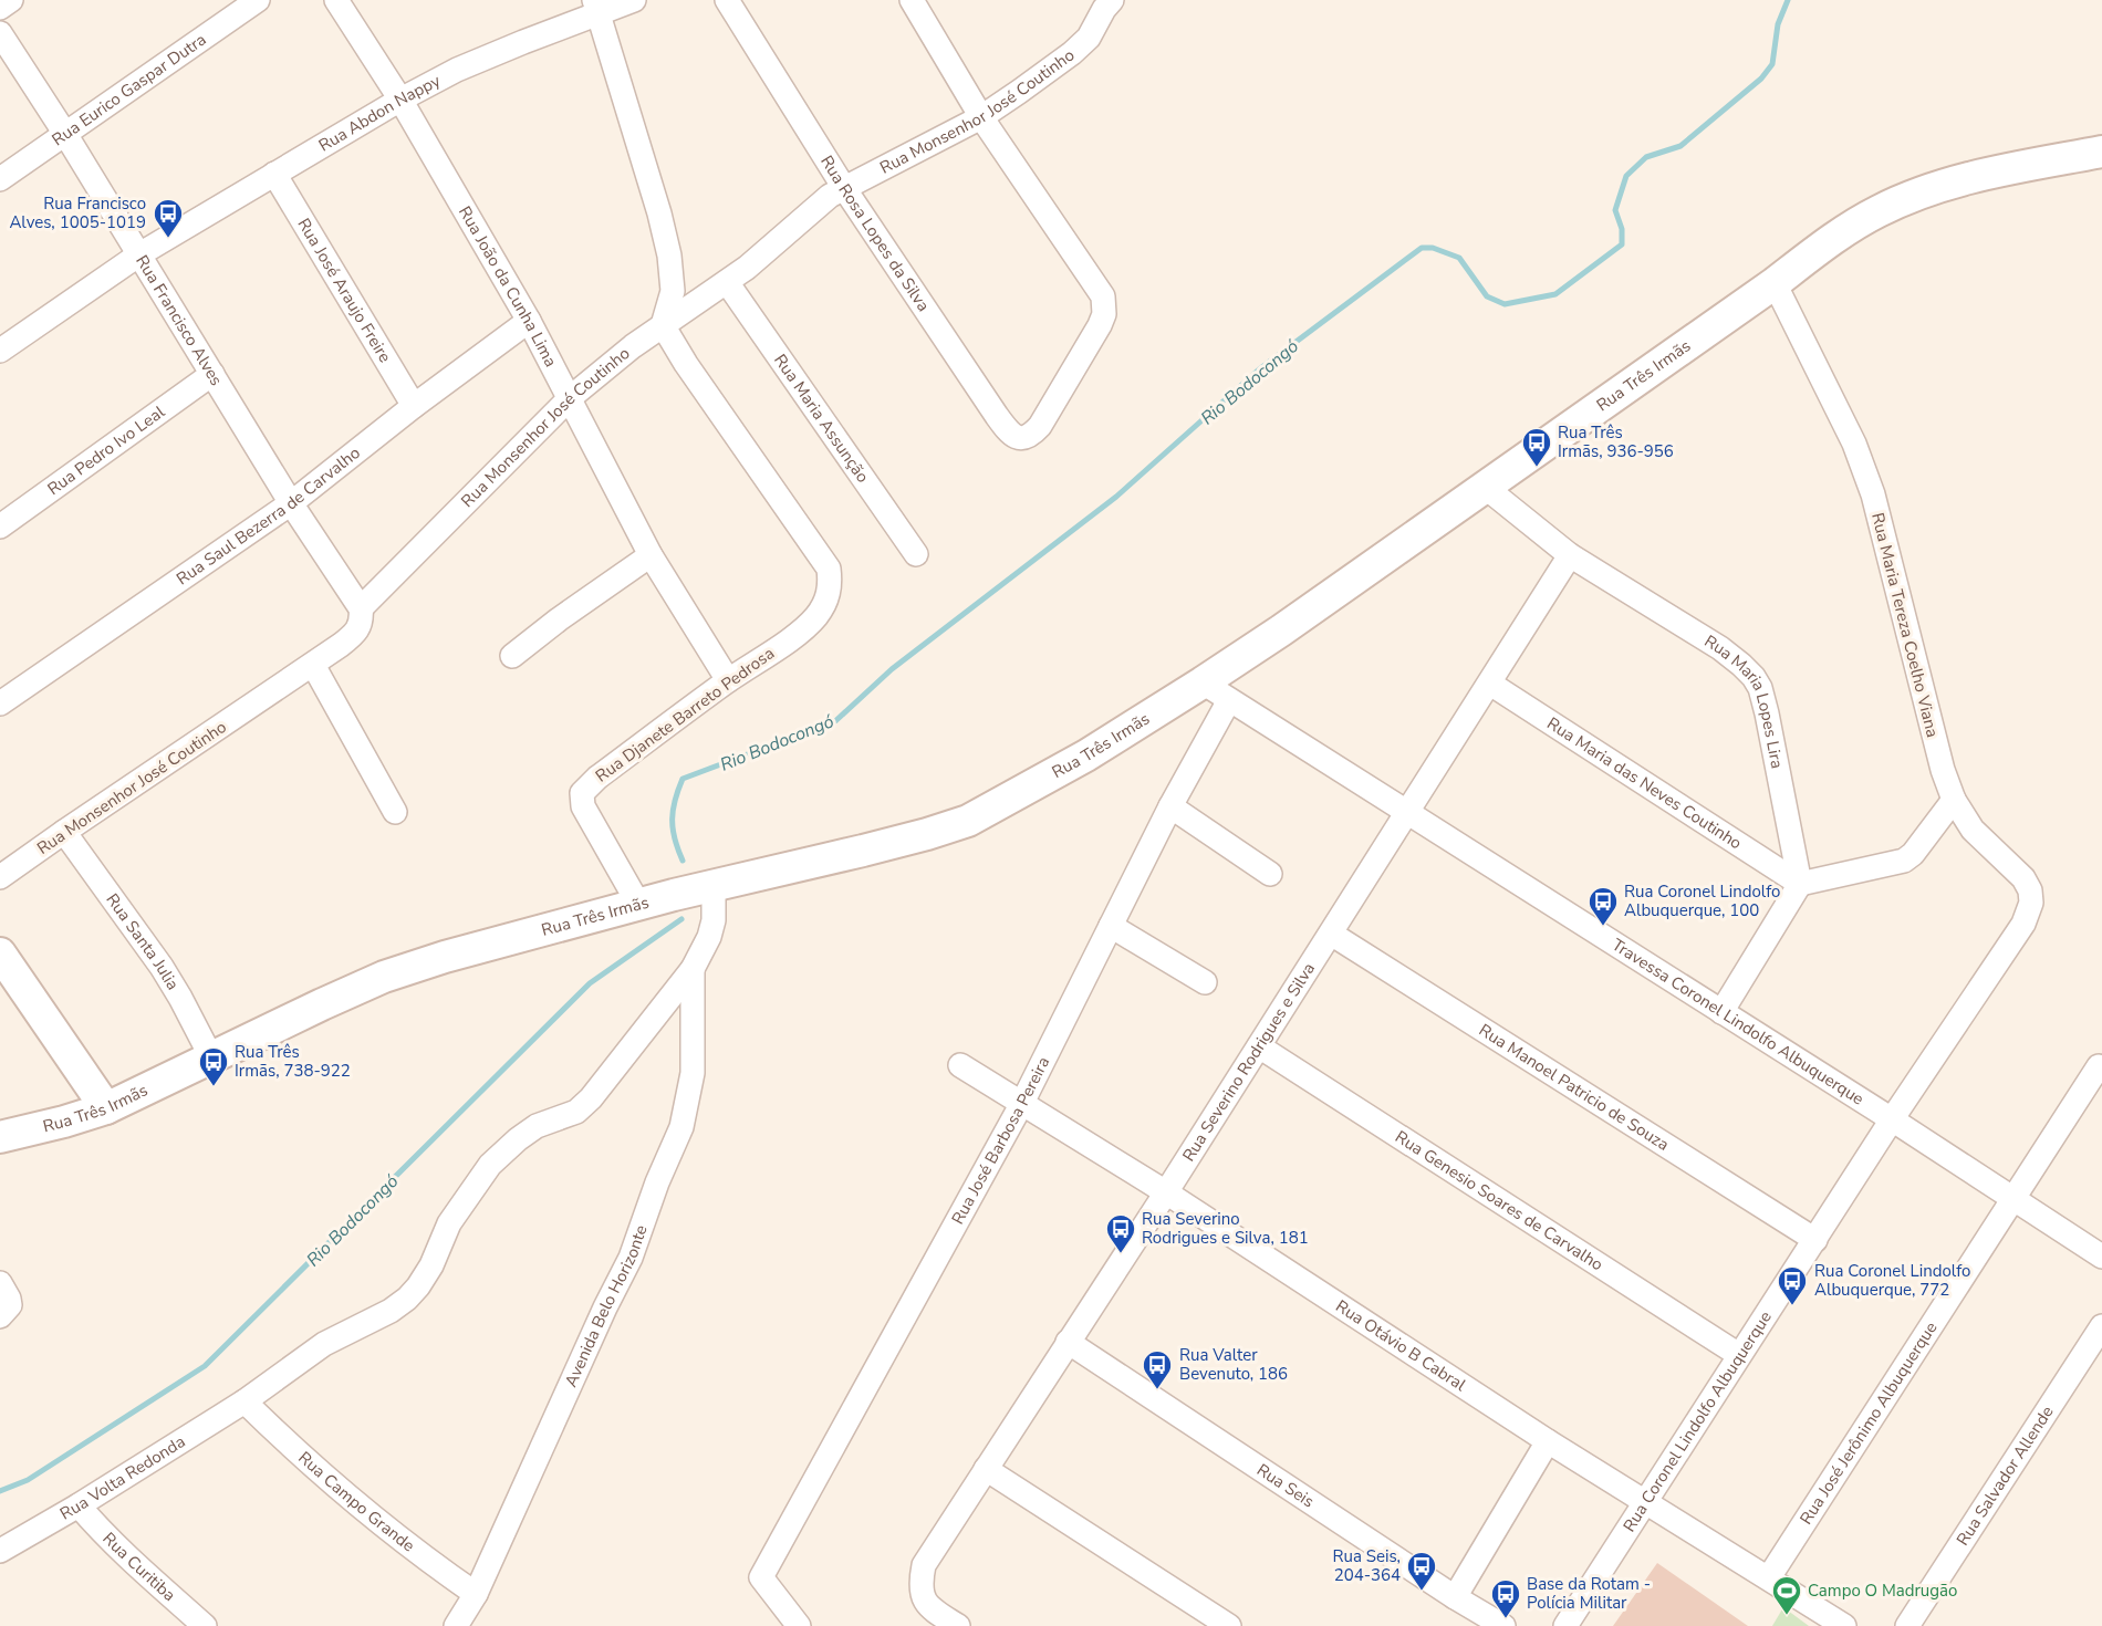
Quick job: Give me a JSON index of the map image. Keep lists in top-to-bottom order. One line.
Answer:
{"streets":{"street":["Rua Eurico Gaspar Dutra","Rua Monsenhor José Coutinho","Rua Abdon Nappy","Rua Rosa Lopes da Silva","Rua João da Cunha Lima","Rua José Araujo Freire","Rua Francisco Alves","Rua Três Irmãs","Rua Maria Assunção","Rua Pedro Ivo Leal","Rua Saul Bezerra de Carvalho","Rua Maria Tereza Coelho Viana","Rua Maria Lopes Lira","Rua Djanete Barreto Pedrosa","Rua Maria das Neves Coutinho","Rua Santa Julia","Travessa Coronel Lindolfo Albuquerque","Rua Severino Rodrigues e Silva","Rua Manoel Patricio de Souza","Rua José Barbosa Pereira","Rua Genesio Soares de Carvalho","Avenida Belo Horizonte","Rua Otávio B Cabral","Rua Coronel Lindolfo Albuquerque","Rua José Jerônimo Albuquerque","Rua Salvador Allende","Rua Volta Redonda","Rua Seis","Rua Campo Grande","Rua Curitiba"]},"crossings":[["Rua Eurico Gaspar Dutra","Rua Francisco Alves"],["Rua Monsenhor José Coutinho","Rua Rosa Lopes da Silva"],["Rua Monsenhor José Coutinho","Rua João da Cunha Lima"],["Rua Monsenhor José Coutinho","Rua Francisco Alves"],["Rua Monsenhor José Coutinho","Rua Maria Assunção"],["Rua Monsenhor José Coutinho","Rua Djanete Barreto Pedrosa"],["Rua Monsenhor José Coutinho","Rua Santa Julia"],["Rua Abdon Nappy","Rua João da Cunha Lima"],["Rua Abdon Nappy","Rua José Araujo Freire"],["Rua Abdon Nappy","Rua Francisco Alves"],["Rua João da Cunha Lima","Rua Saul Bezerra de Carvalho"],["Rua João da Cunha Lima","Rua Djanete Barreto Pedrosa"],["Rua José Araujo Freire","Rua Saul Bezerra de Carvalho"],["Rua Francisco Alves","Rua Pedro Ivo Leal"],["Rua Francisco Alves","Rua Saul Bezerra de Carvalho"],["Rua Três Irmãs","Rua Maria Tereza Coelho Viana"],["Rua Três Irmãs","Rua Maria Lopes Lira"],["Rua Três Irmãs","Rua Djanete Barreto Pedrosa"],["Rua Três Irmãs","Rua Santa Julia"],["Rua Três Irmãs","Travessa Coronel Lindolfo Albuquerque"],["Rua Três Irmãs","Rua Volta Redonda"],["Rua Maria Tereza Coelho Viana","Rua Coronel Lindolfo Albuquerque"],["Rua Maria Lopes Lira","Rua Maria das Neves Coutinho"],["Rua Maria Lopes Lira","Rua Severino Rodrigues e Silva"],["Rua Maria das Neves Coutinho","Rua Severino Rodrigues e Silva"],["Travessa Coronel Lindolfo Albuquerque","Rua Severino Rodrigues e Silva"],["Travessa Coronel Lindolfo Albuquerque","Rua José Barbosa Pereira"],["Travessa Coronel Lindolfo Albuquerque","Rua Coronel Lindolfo Albuquerque"],["Travessa Coronel Lindolfo Albuquerque","Rua José Jerônimo Albuquerque"],["Rua Severino Rodrigues e Silva","Rua Manoel Patricio de Souza"],["Rua Severino Rodrigues e Silva","Rua Genesio Soares de Carvalho"],["Rua Severino Rodrigues e Silva","Rua Otávio B Cabral"],["Rua Severino Rodrigues e Silva","Rua Seis"],["Rua Manoel Patricio de Souza","Rua Coronel Lindolfo Albuquerque"],["Rua José Barbosa Pereira","Rua Otávio B Cabral"],["Rua Genesio Soares de Carvalho","Rua Coronel Lindolfo Albuquerque"],["Avenida Belo Horizonte","Rua Volta Redonda"],["Avenida Belo Horizonte","Rua Campo Grande"],["Rua Otávio B Cabral","Rua Coronel Lindolfo Albuquerque"],["Rua Otávio B Cabral","Rua José Jerônimo Albuquerque"],["Rua Volta Redonda","Rua Campo Grande"],["Rua Volta Redonda","Rua Curitiba"]],"water":["Rio Bodocongó"],"places":{"bus stop":["Rua Francisco Alves, 1005-1019","Rua Três Irmãs, 936-956","Rua Coronel Lindolfo Albuquerque, 100","Rua Três Irmãs, 738-922","Rua Severino Rodrigues e Silva, 181","Rua Coronel Lindolfo Albuquerque, 772","Rua Valter Bevenuto, 186","Rua Seis, 204-364","Base da Rotam - Polícia Militar"],"sports":["Campo O Madrugão"]}}
